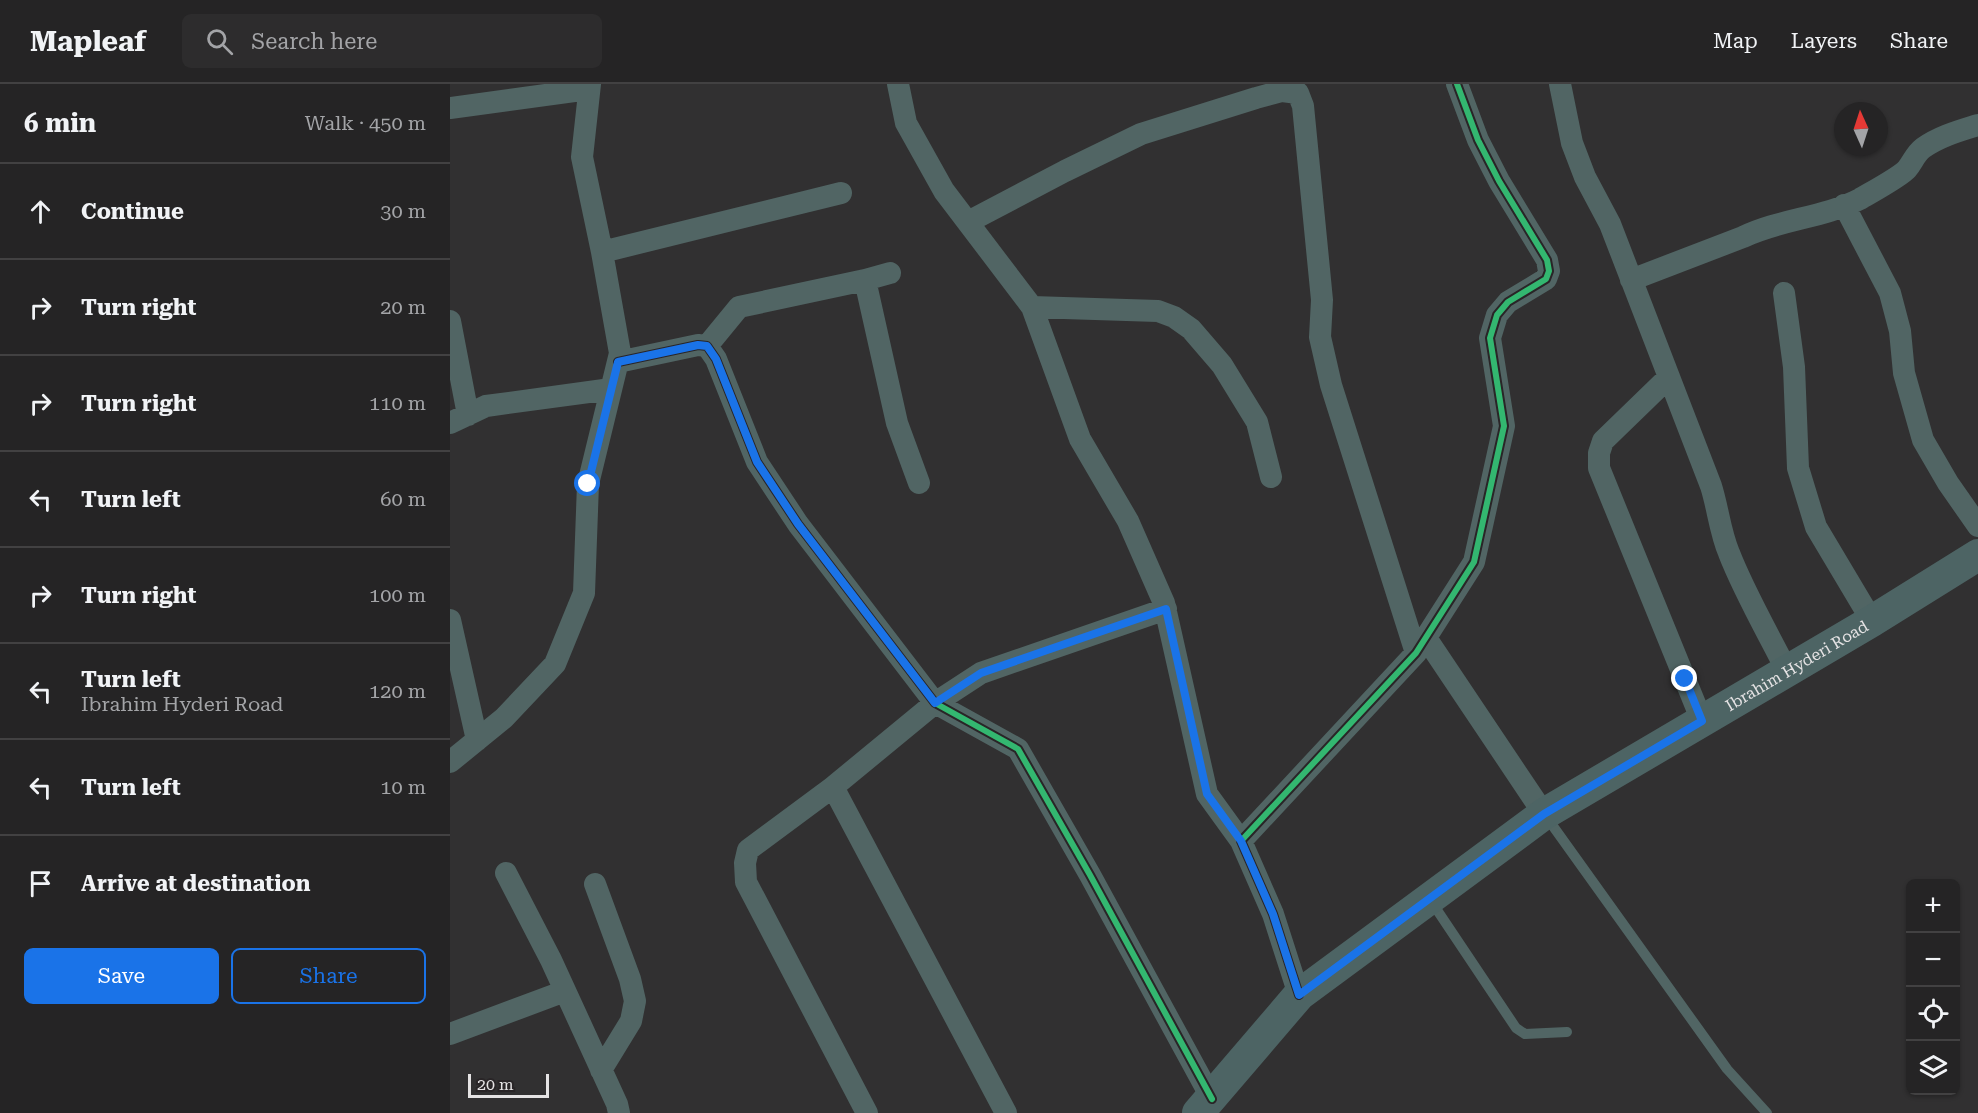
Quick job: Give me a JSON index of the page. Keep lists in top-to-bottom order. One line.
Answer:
{"streets":{"main road":["Ibrahim Hyderi Road"]},"scale_bar":"20 m","north":"top","page":{"header":"Mapleaf","search":"Search here","nav":["Map","Layers","Share"],"heading":["6 min","Walk · 450 m"],"list":[["Continue","30 m"],["Turn right","20 m"],["Turn right","110 m"],["Turn left","60 m"],["Turn right","100 m"],["Turn left","Ibrahim Hyderi Road","120 m"],["Turn left","10 m"],"Arrive at destination"],"map_buttons":["+","−"],"buttons":["Save","Share"],"scale":"20 m"}}
